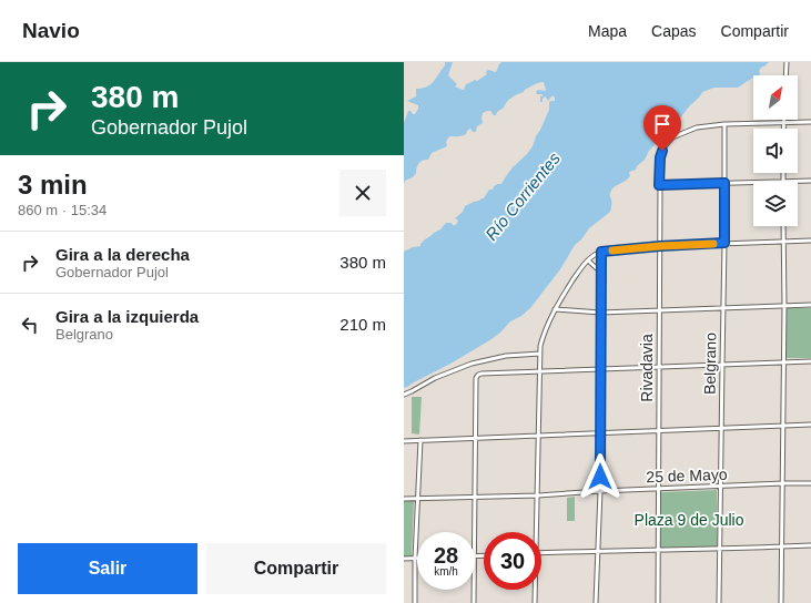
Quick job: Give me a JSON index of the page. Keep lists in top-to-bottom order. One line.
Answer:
{"streets":{"street":["Belgrano","Rivadavia","25 de Mayo"]},"crossings":[["Belgrano","Rivadavia"],["Belgrano","25 de Mayo"],["Rivadavia","25 de Mayo"]],"water":["Río Corrientes"],"parks":["Plaza 9 de Julio"],"north":"top right","page":{"header":"Navio","nav":["Mapa","Capas","Compartir"],"turn":["380 m","Gobernador Pujol"],"heading":["3 min","860 m · 15:34"],"list":[{"name":"Gira a la derecha","note":"Gobernador Pujol","value":"380 m"},{"name":"Gira a la izquierda","note":"Belgrano","value":"210 m"}],"speed":"28 km/h","limit":"30","buttons":["Salir","Compartir"]}}
